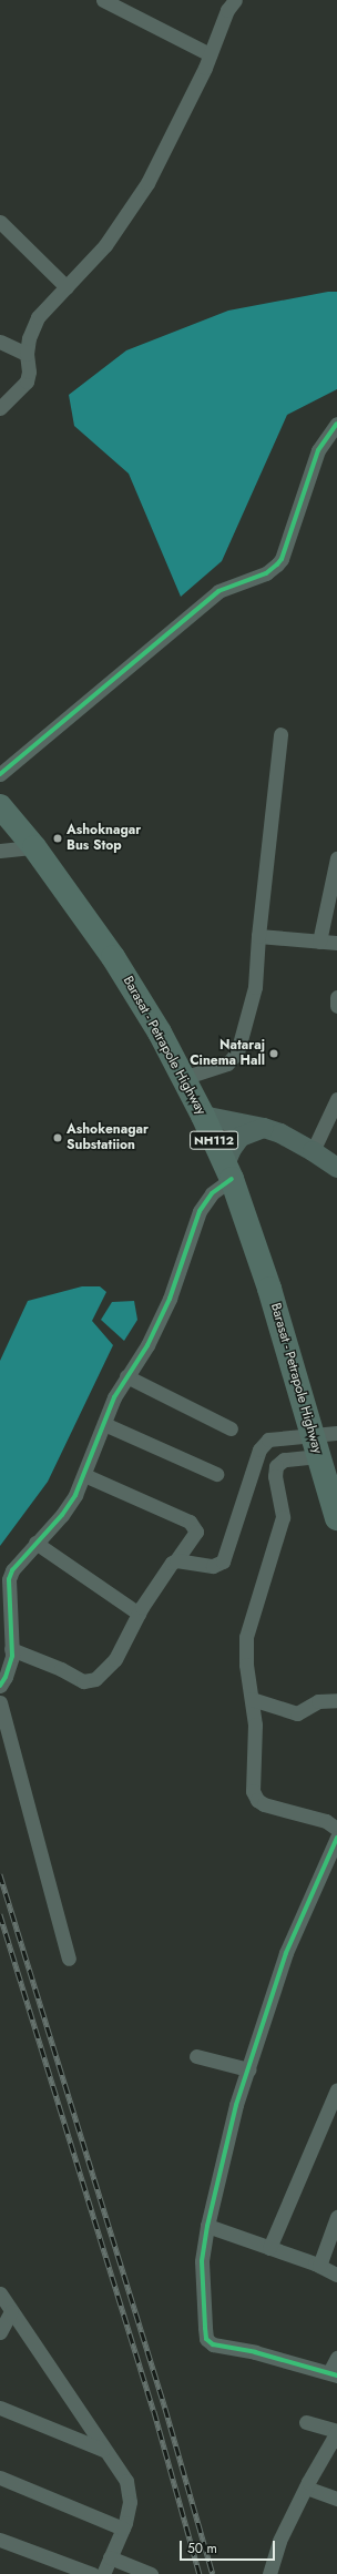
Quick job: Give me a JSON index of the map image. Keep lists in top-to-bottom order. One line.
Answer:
{"streets":{"highway":["Barasat - Petrapole Highway","NH112"]},"places":["Ashoknagar Bus Stop","Nataraj Cinema Hall","Ashokenagar Substatiion"],"scale_bar":"50 m"}
